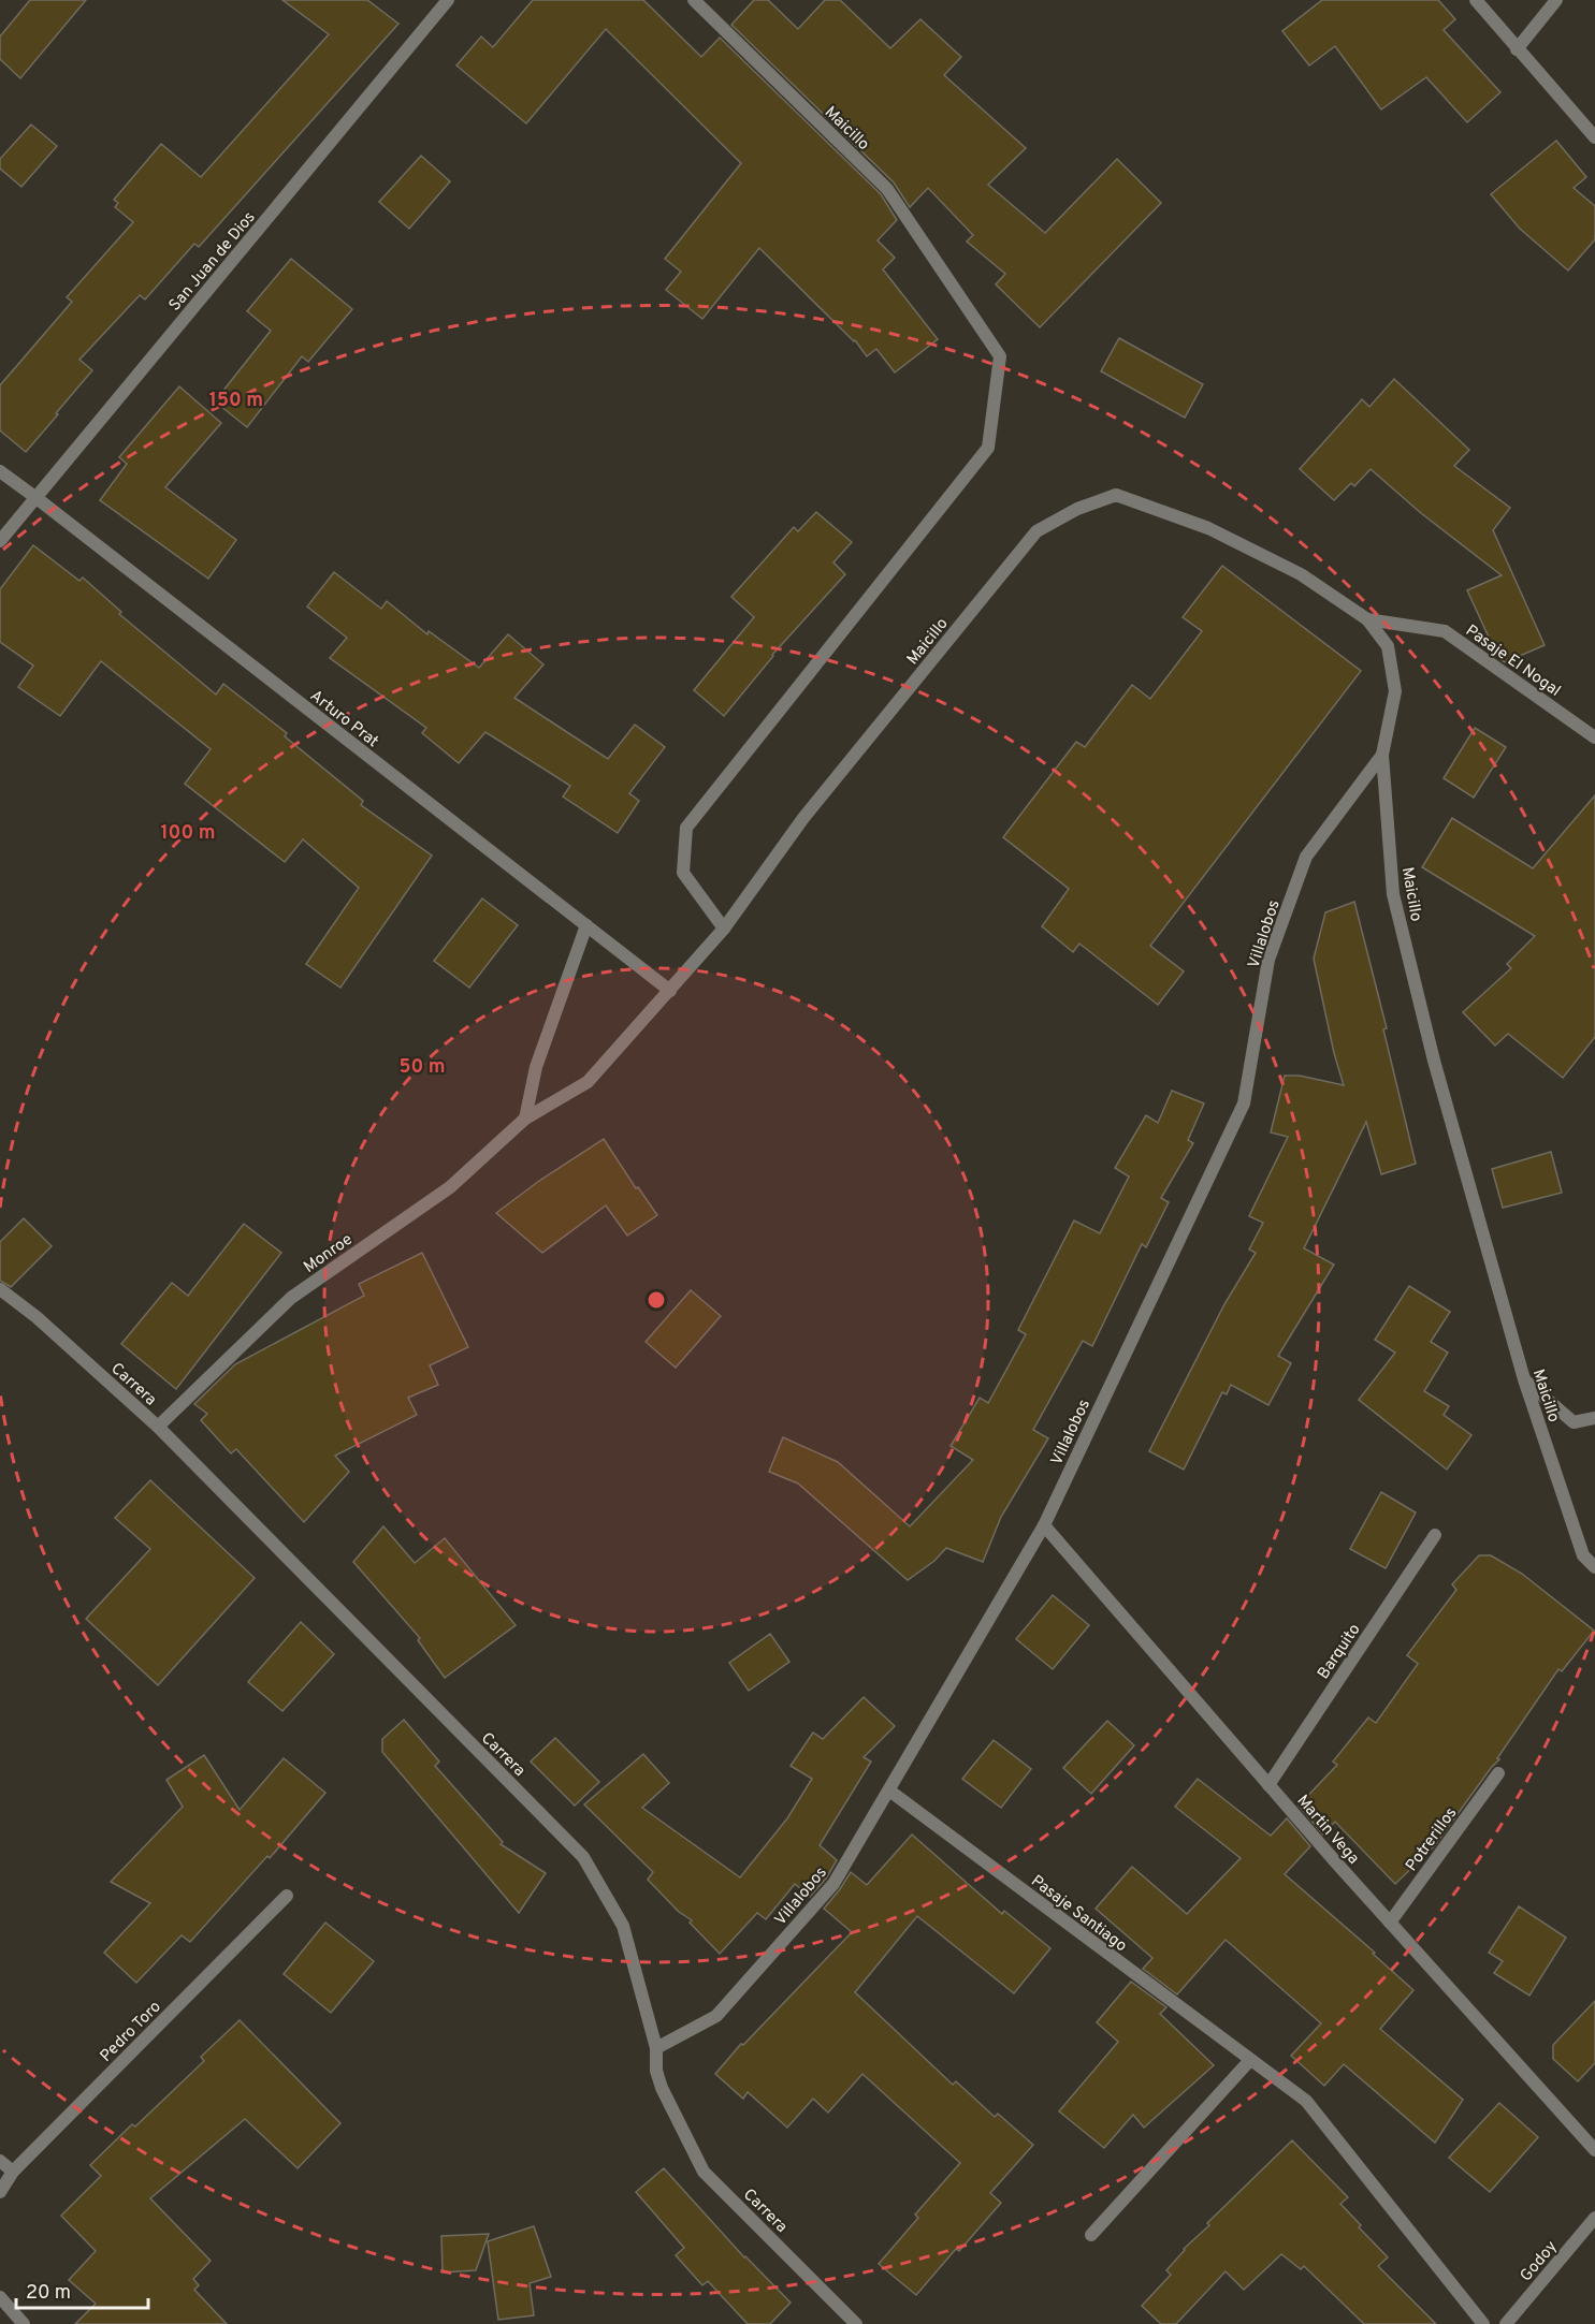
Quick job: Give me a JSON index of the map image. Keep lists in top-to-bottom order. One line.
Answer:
{"streets":{"street":["Maicillo","San Juan de Dios","Pasaje El Nogal","Arturo Prat","Villalobos","Monroe","Carrera","Barquito","Martin Vega","Potrerillos","Pasaje Santiago","Pedro Toro","Godoy"]},"crossings":[["Maicillo","Pasaje El Nogal"],["Maicillo","Villalobos"],["Maicillo","Monroe"],["San Juan de Dios","Arturo Prat"],["Arturo Prat","Monroe"],["Villalobos","Carrera"],["Villalobos","Martin Vega"],["Villalobos","Pasaje Santiago"],["Monroe","Carrera"],["Barquito","Martin Vega"],["Martin Vega","Potrerillos"]],"scale_bar":"20 m","rings":["150 m","100 m","50 m"]}
